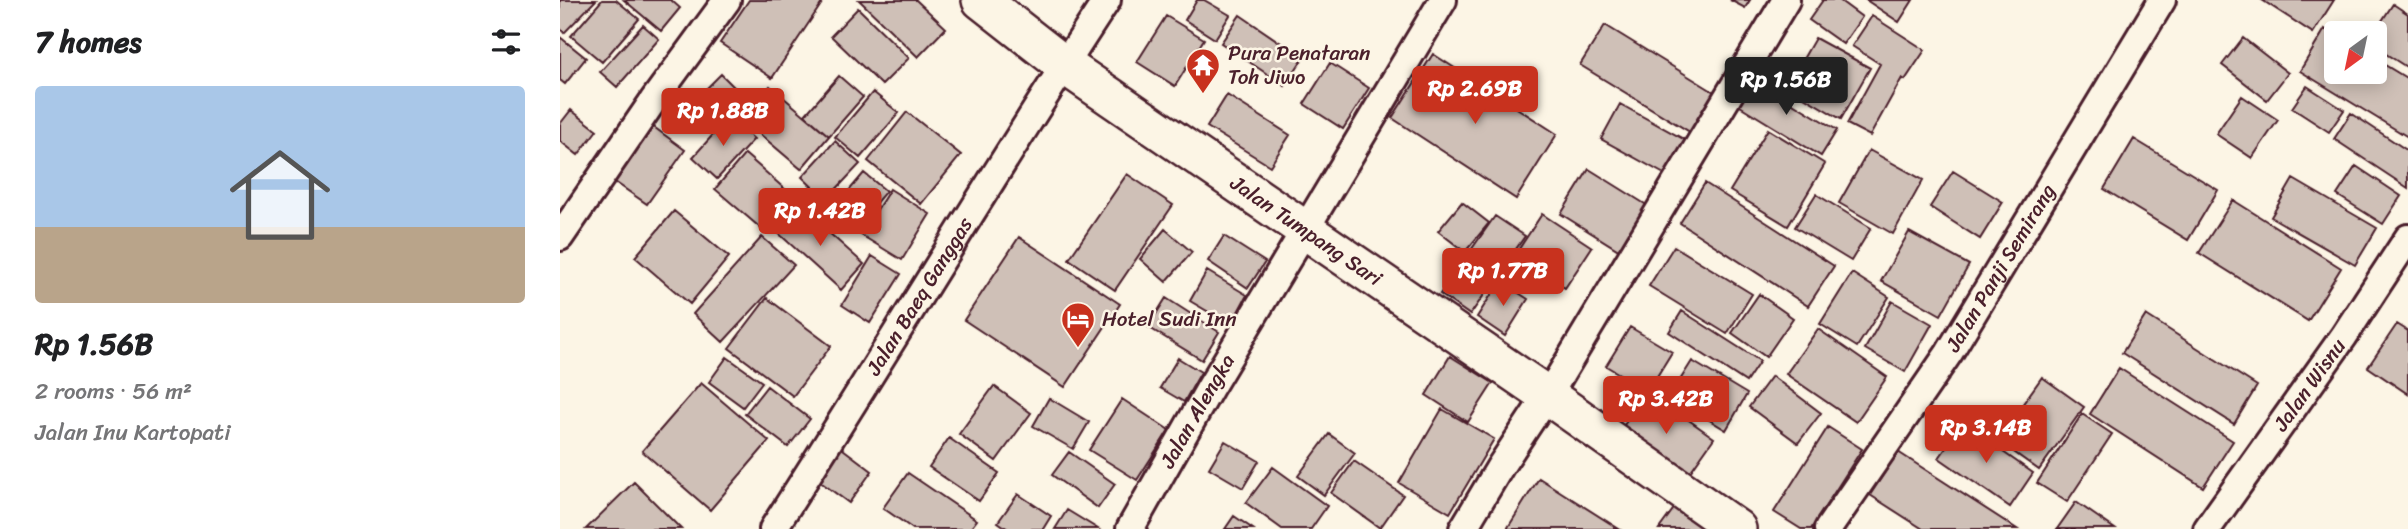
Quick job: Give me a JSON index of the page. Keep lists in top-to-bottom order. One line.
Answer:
{"streets":{"main road":["Jalan Tumpang Sari"],"street":["Jalan Panji Semirang","Jalan Baeq Ganggas","Jalan Wisnu","Jalan Alengka"]},"crossings":[["Jalan Tumpang Sari","Jalan Baeq Ganggas"],["Jalan Tumpang Sari","Jalan Alengka"]],"places":{"temple":["Pura Penataran Toh Jiwo"],"hotel":["Hotel Sudi Inn"]},"north":"bottom left","page":{"heading":"7 homes","price":["Rp 1.56B","Rp 2.69B","Rp 1.88B","Rp 1.42B","Rp 1.77B","Rp 3.42B","Rp 3.14B"],"list":[{"name":"Rp 1.56B","note":"2 rooms · 56 m² · Jalan Inu Kartopati"}]}}
